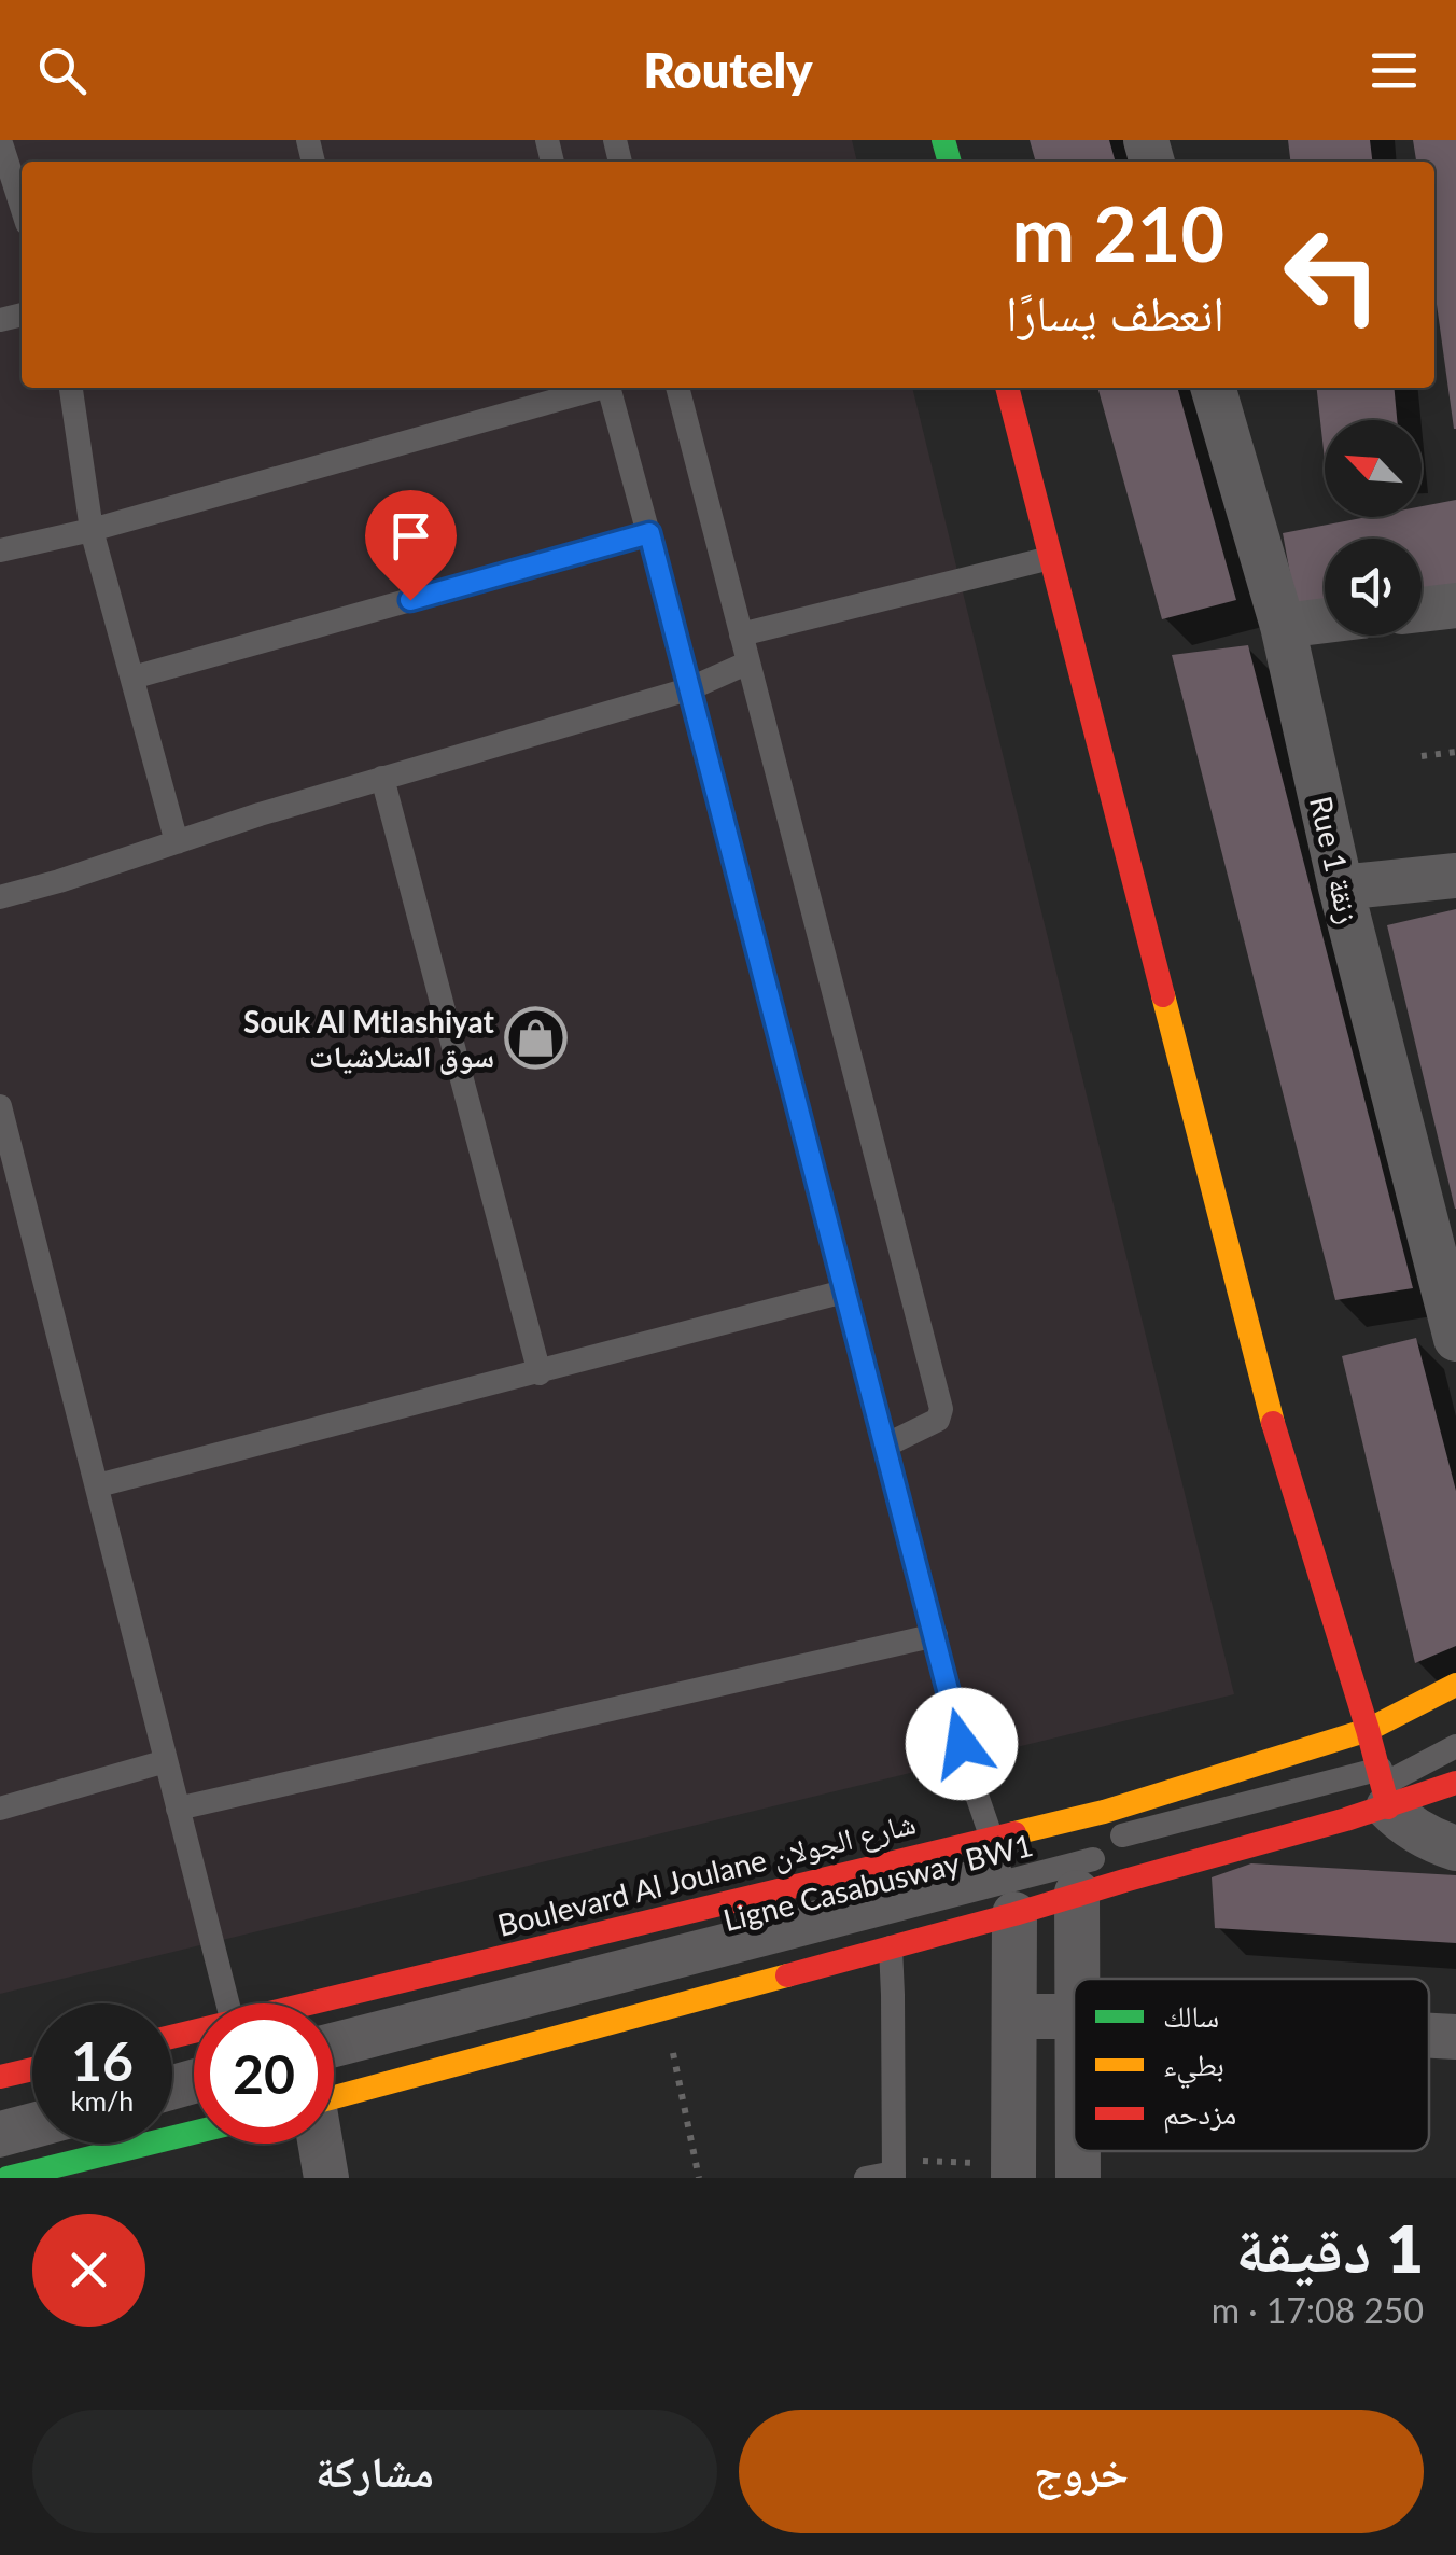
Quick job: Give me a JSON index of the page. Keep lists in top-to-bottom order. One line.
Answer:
{"streets":{"main road":["Boulevard Al Joulane شارع الجولان"],"street":["Rue 1 زنقة"],"lane":["Ligne Casabusway BW1"]},"places":{"shop":["Souk Al Mtlashiyat سوق المتلاشيات"]},"legend":["سالك","بطيء","مزدحم"],"north":"top left","page":{"header":"Routely","turn":["210 m","انعطف يسارًا"],"speed":"16 km/h","limit":"20","heading":["1 دقيقة","250 m · 17:08"],"buttons":["خروج","مشاركة"]}}
